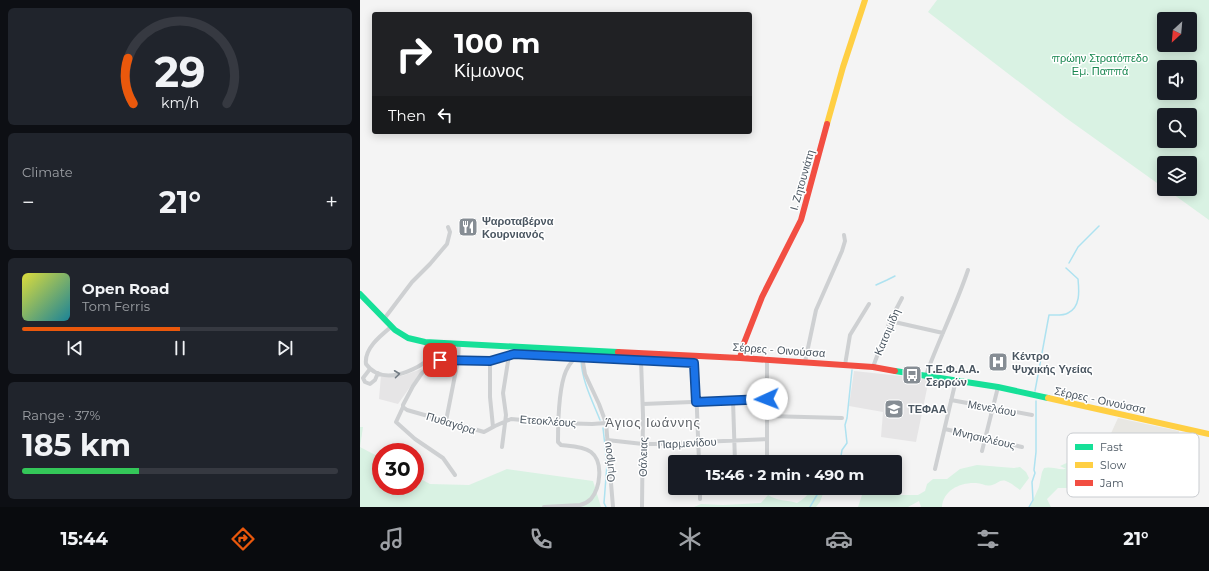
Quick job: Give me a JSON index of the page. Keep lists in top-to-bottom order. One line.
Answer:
{"streets":{"street":["Ι. Ζητουνιάτη","Κατσιμίδη","Σέρρες - Οινούσσα","Μενελάου","Ετεοκλέους","Πυθαγόρα","Μνησικλέους","Παρμενίδου","Θάλειας","Ομήρου"]},"crossings":[["Ι. Ζητουνιάτη","Σέρρες - Οινούσσα"],["Κατσιμίδη","Σέρρες - Οινούσσα"],["Σέρρες - Οινούσσα","Ομήρου"],["Ετεοκλέους","Πυθαγόρα"],["Ετεοκλέους","Ομήρου"],["Παρμενίδου","Θάλειας"],["Παρμενίδου","Ομήρου"]],"districts":["Άγιος Ιωάννης"],"parks":["πρώην Στρατόπεδο Εμ. Παππά"],"places":{"restaurant":["Ψαροταβέρνα Κουρνιανός"],"hospital":["Κέντρο Ψυχικής Υγείας"],"bus stop":["Τ.Ε.Φ.Α.Α. Σερρών"],"school or university":["ΤΕΦΑΑ"]},"legend":["Fast","Slow","Jam"],"north":"bottom left","page":{"turn":["100 m","Κίμωνος"],"then":"Then","tile":["Climate",["Range · 37%","185 km"]],"heat":["−","21°","+"],"song":["Open Road","Tom Ferris"],"limit":"30","trip":"15:46 · 2 min · 490 m","tabs":["15:44","21°"],"gauge":["29","km/h"]}}
